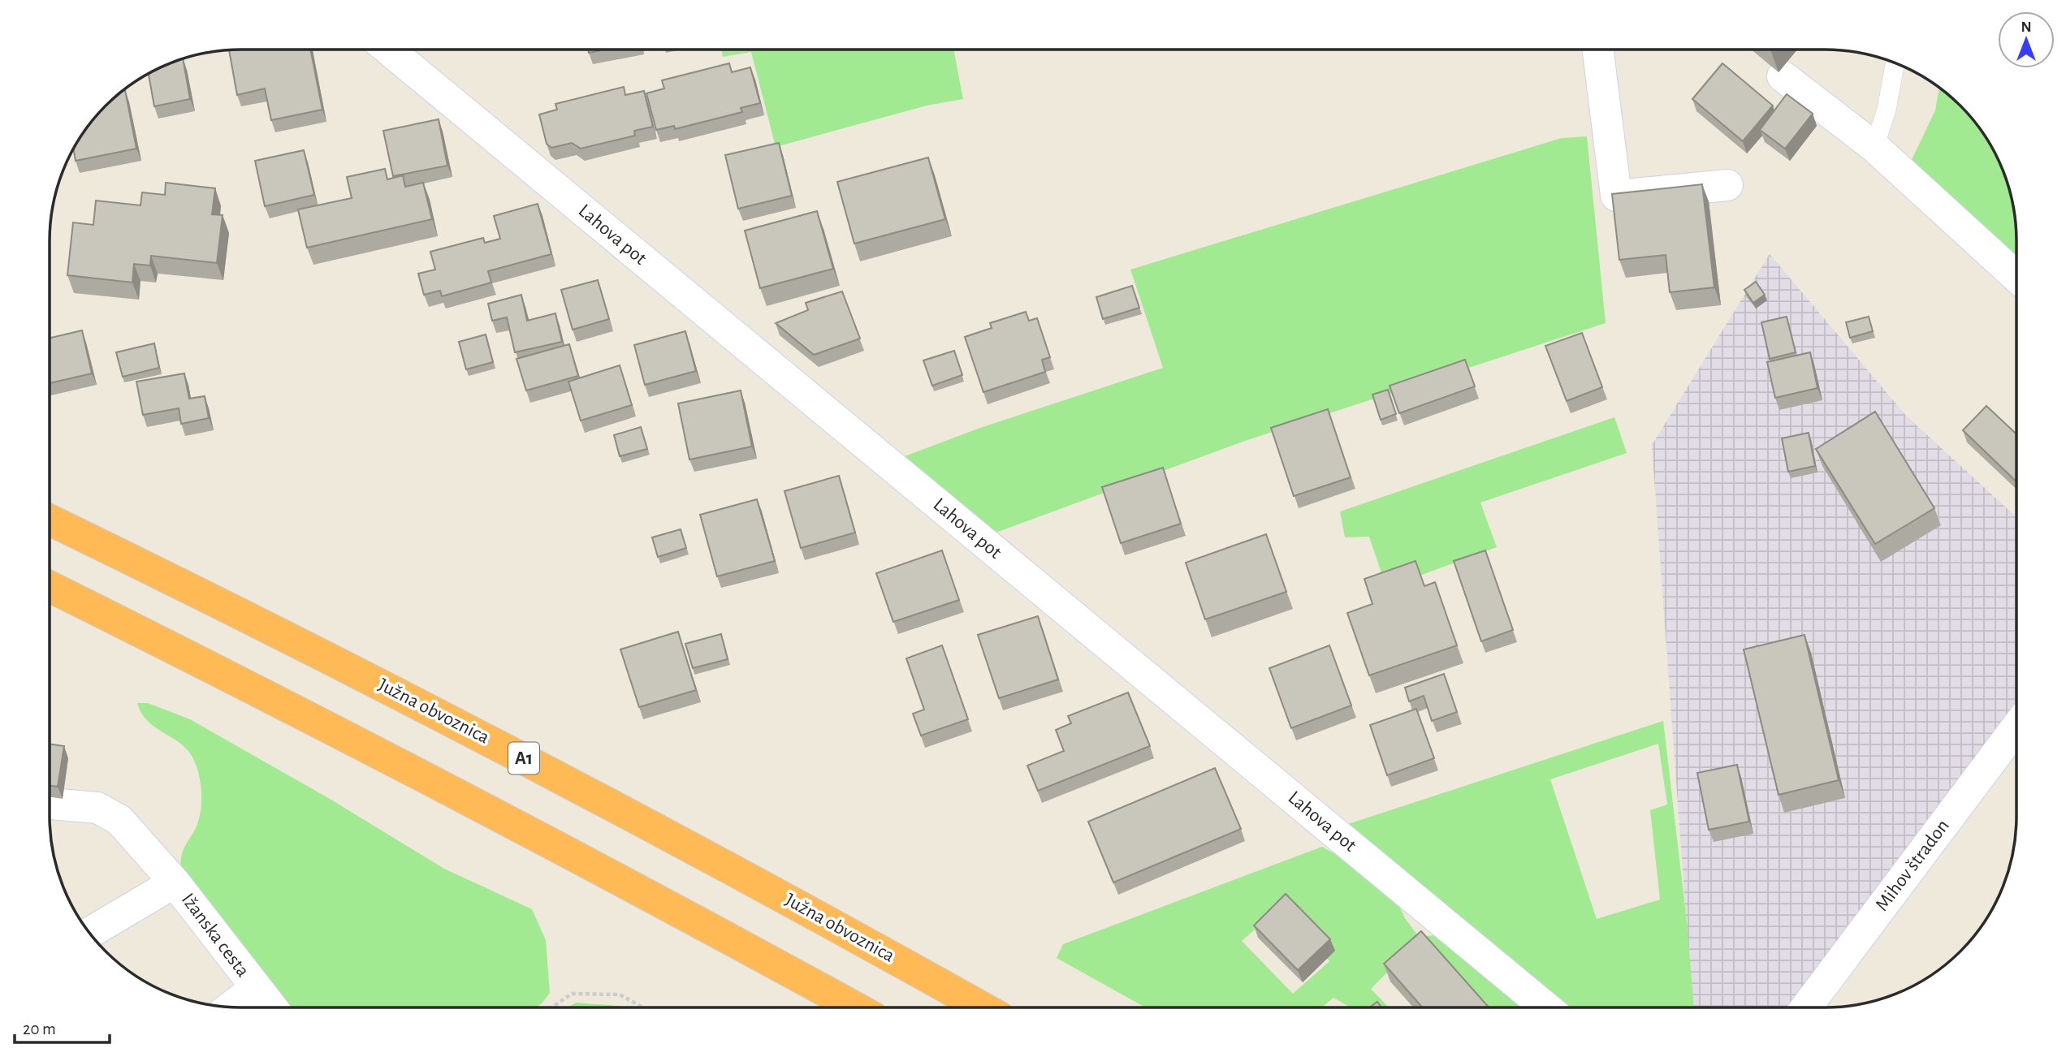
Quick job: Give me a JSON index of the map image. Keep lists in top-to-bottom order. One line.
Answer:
{"streets":{"highway":["Južna obvoznica","A1"],"street":["Lahova pot","Mihov štradon","Ižanska cesta"]},"scale_bar":"20 m","north":"top"}
